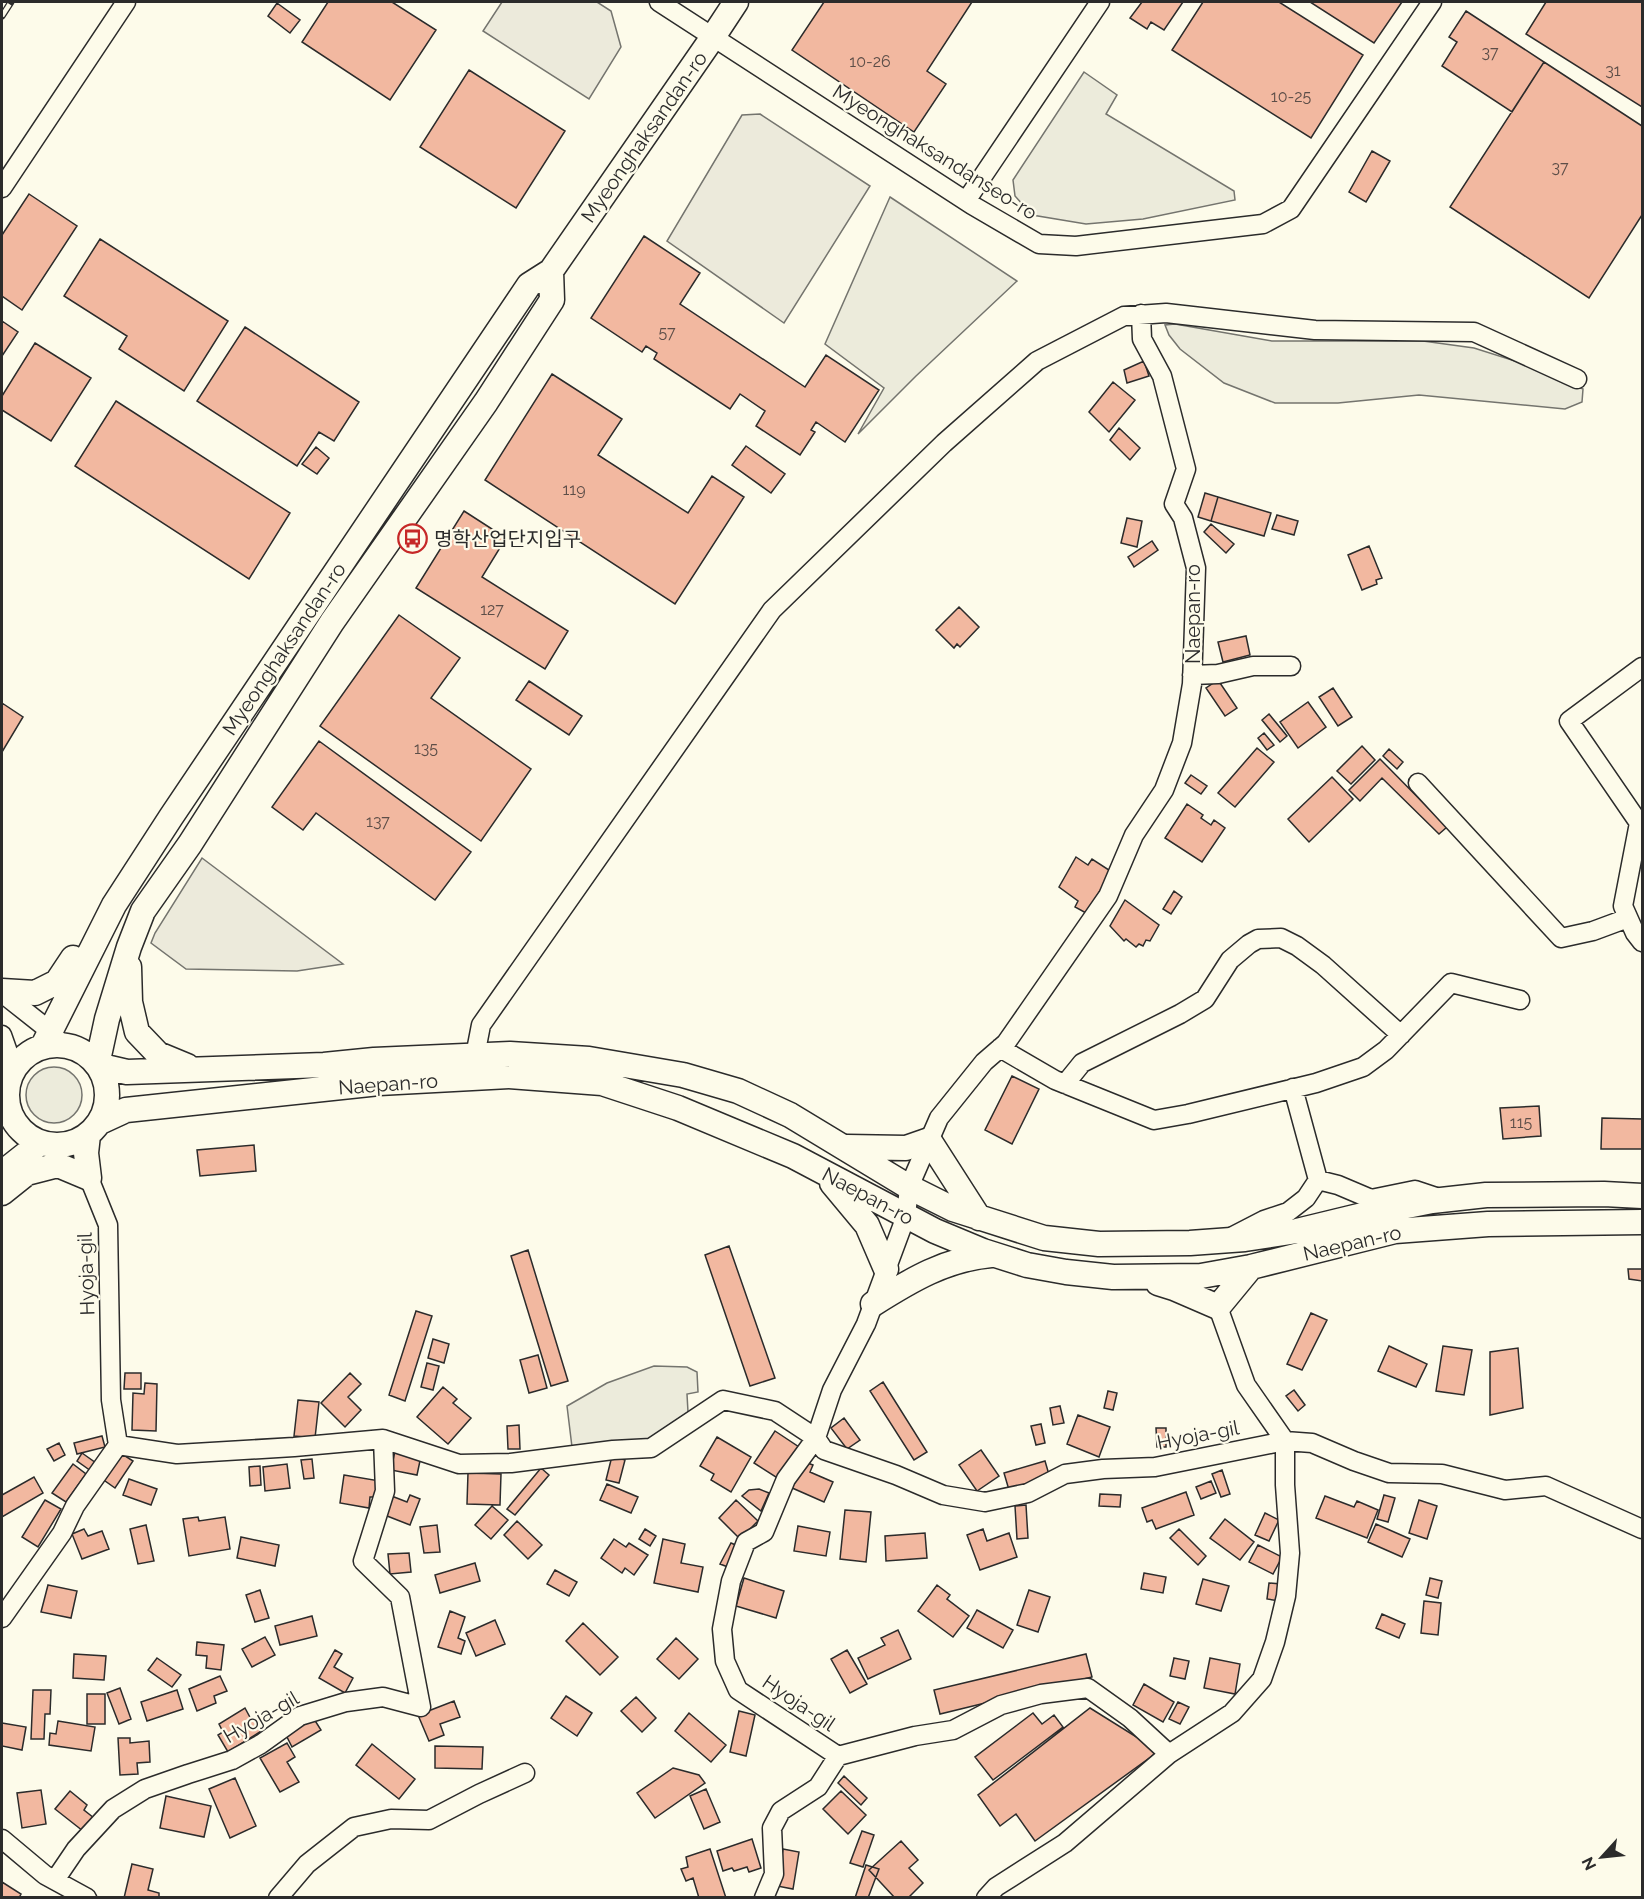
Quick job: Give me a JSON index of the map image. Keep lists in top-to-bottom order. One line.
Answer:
{"streets":{"street":["Myeonghaksandan-ro","Myeonghaksandanseo-ro","Naepan-ro","Hyoja-gil"]},"crossings":[["Myeonghaksandan-ro","Myeonghaksandanseo-ro"],["Myeonghaksandan-ro","Naepan-ro"]],"places":{"bus stop":["명학산업단지입구"]},"house_numbers":["37","10-26","31","10-25","37","57","119","127","135","137","115"],"north":"bottom left"}
